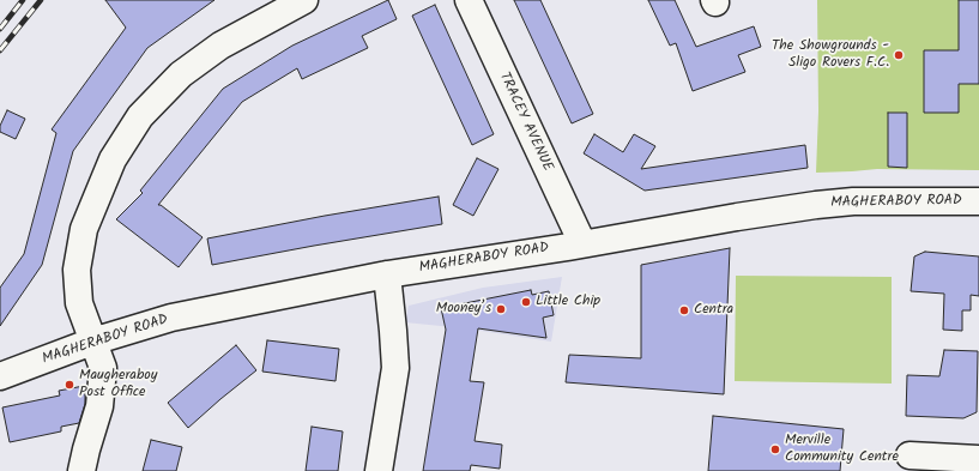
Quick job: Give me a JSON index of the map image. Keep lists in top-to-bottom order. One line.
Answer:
{"streets":{"street":["TRACEY AVENUE","MAGHERABOY ROAD"]},"crossings":[["TRACEY AVENUE","MAGHERABOY ROAD"]],"places":["The Showgrounds - Sligo Rovers F.C.","Little Chip","Mooney’s","Centra","Maugheraboy Post Office","Merville Community Centre"]}
